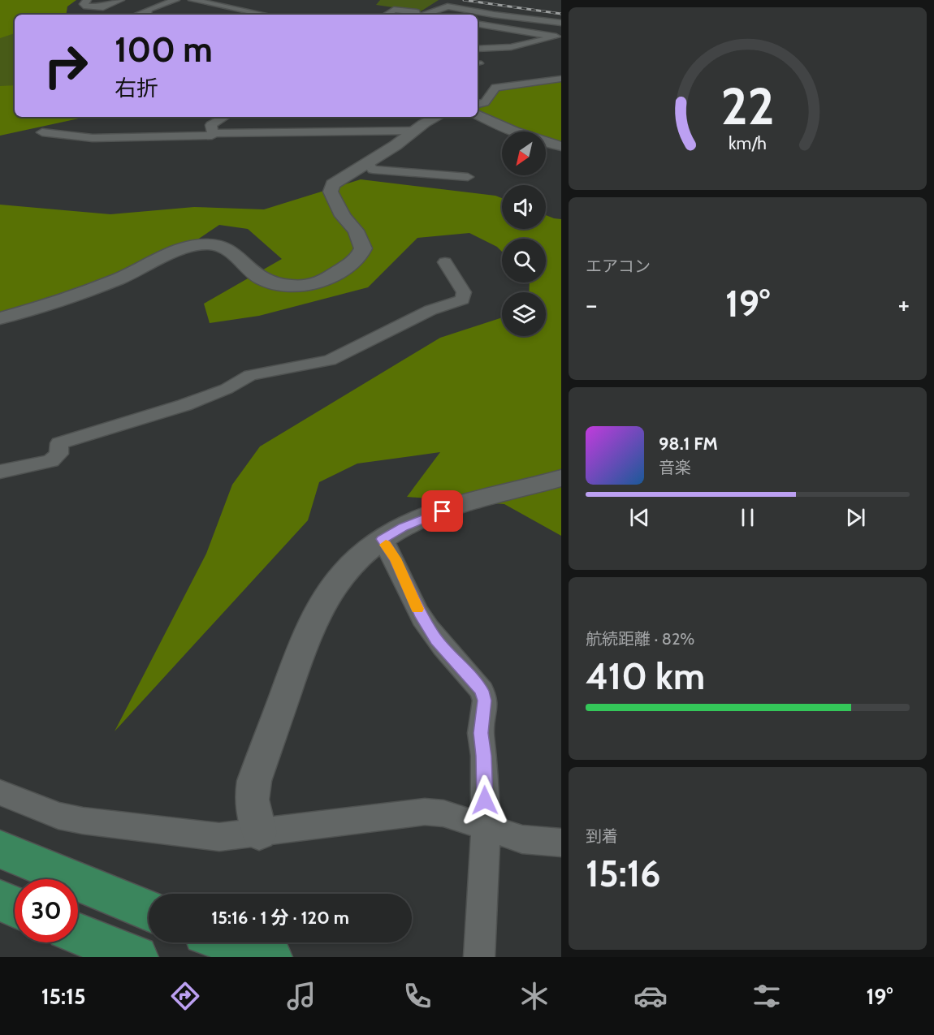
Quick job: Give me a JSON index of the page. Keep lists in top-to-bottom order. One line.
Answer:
{"north":"bottom left","page":{"turn":["100 m","右折"],"tile":["エアコン",["航続距離 · 82%","410 km"],["到着","15:16"]],"heat":["−","19°","+"],"song":["98.1 FM","音楽"],"limit":"30","trip":"15:16 · 1 分 · 120 m","tabs":["15:15","19°"],"gauge":["22","km/h"]}}
